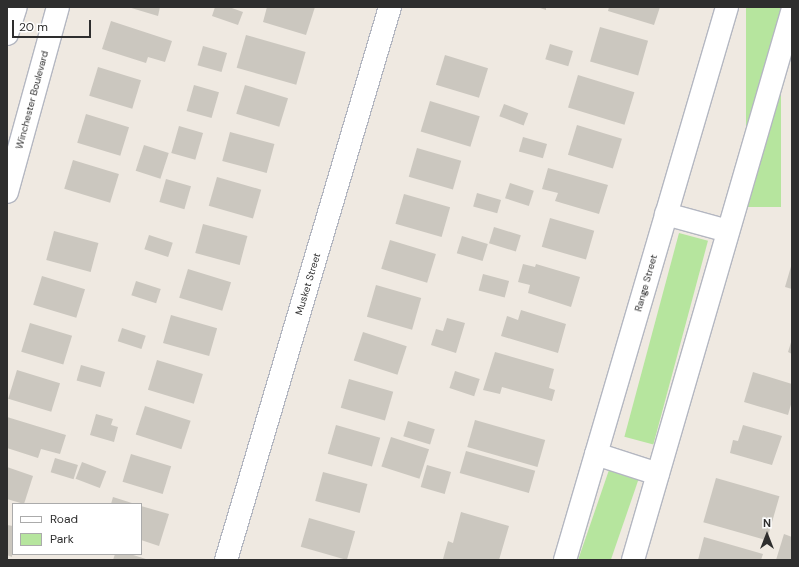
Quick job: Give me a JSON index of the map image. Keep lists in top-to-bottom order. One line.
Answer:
{"streets":{"street":["Winchester Boulevard","Range Street","Musket Street"]},"legend":["Road","Park"],"scale_bar":"20 m","north":"top"}
